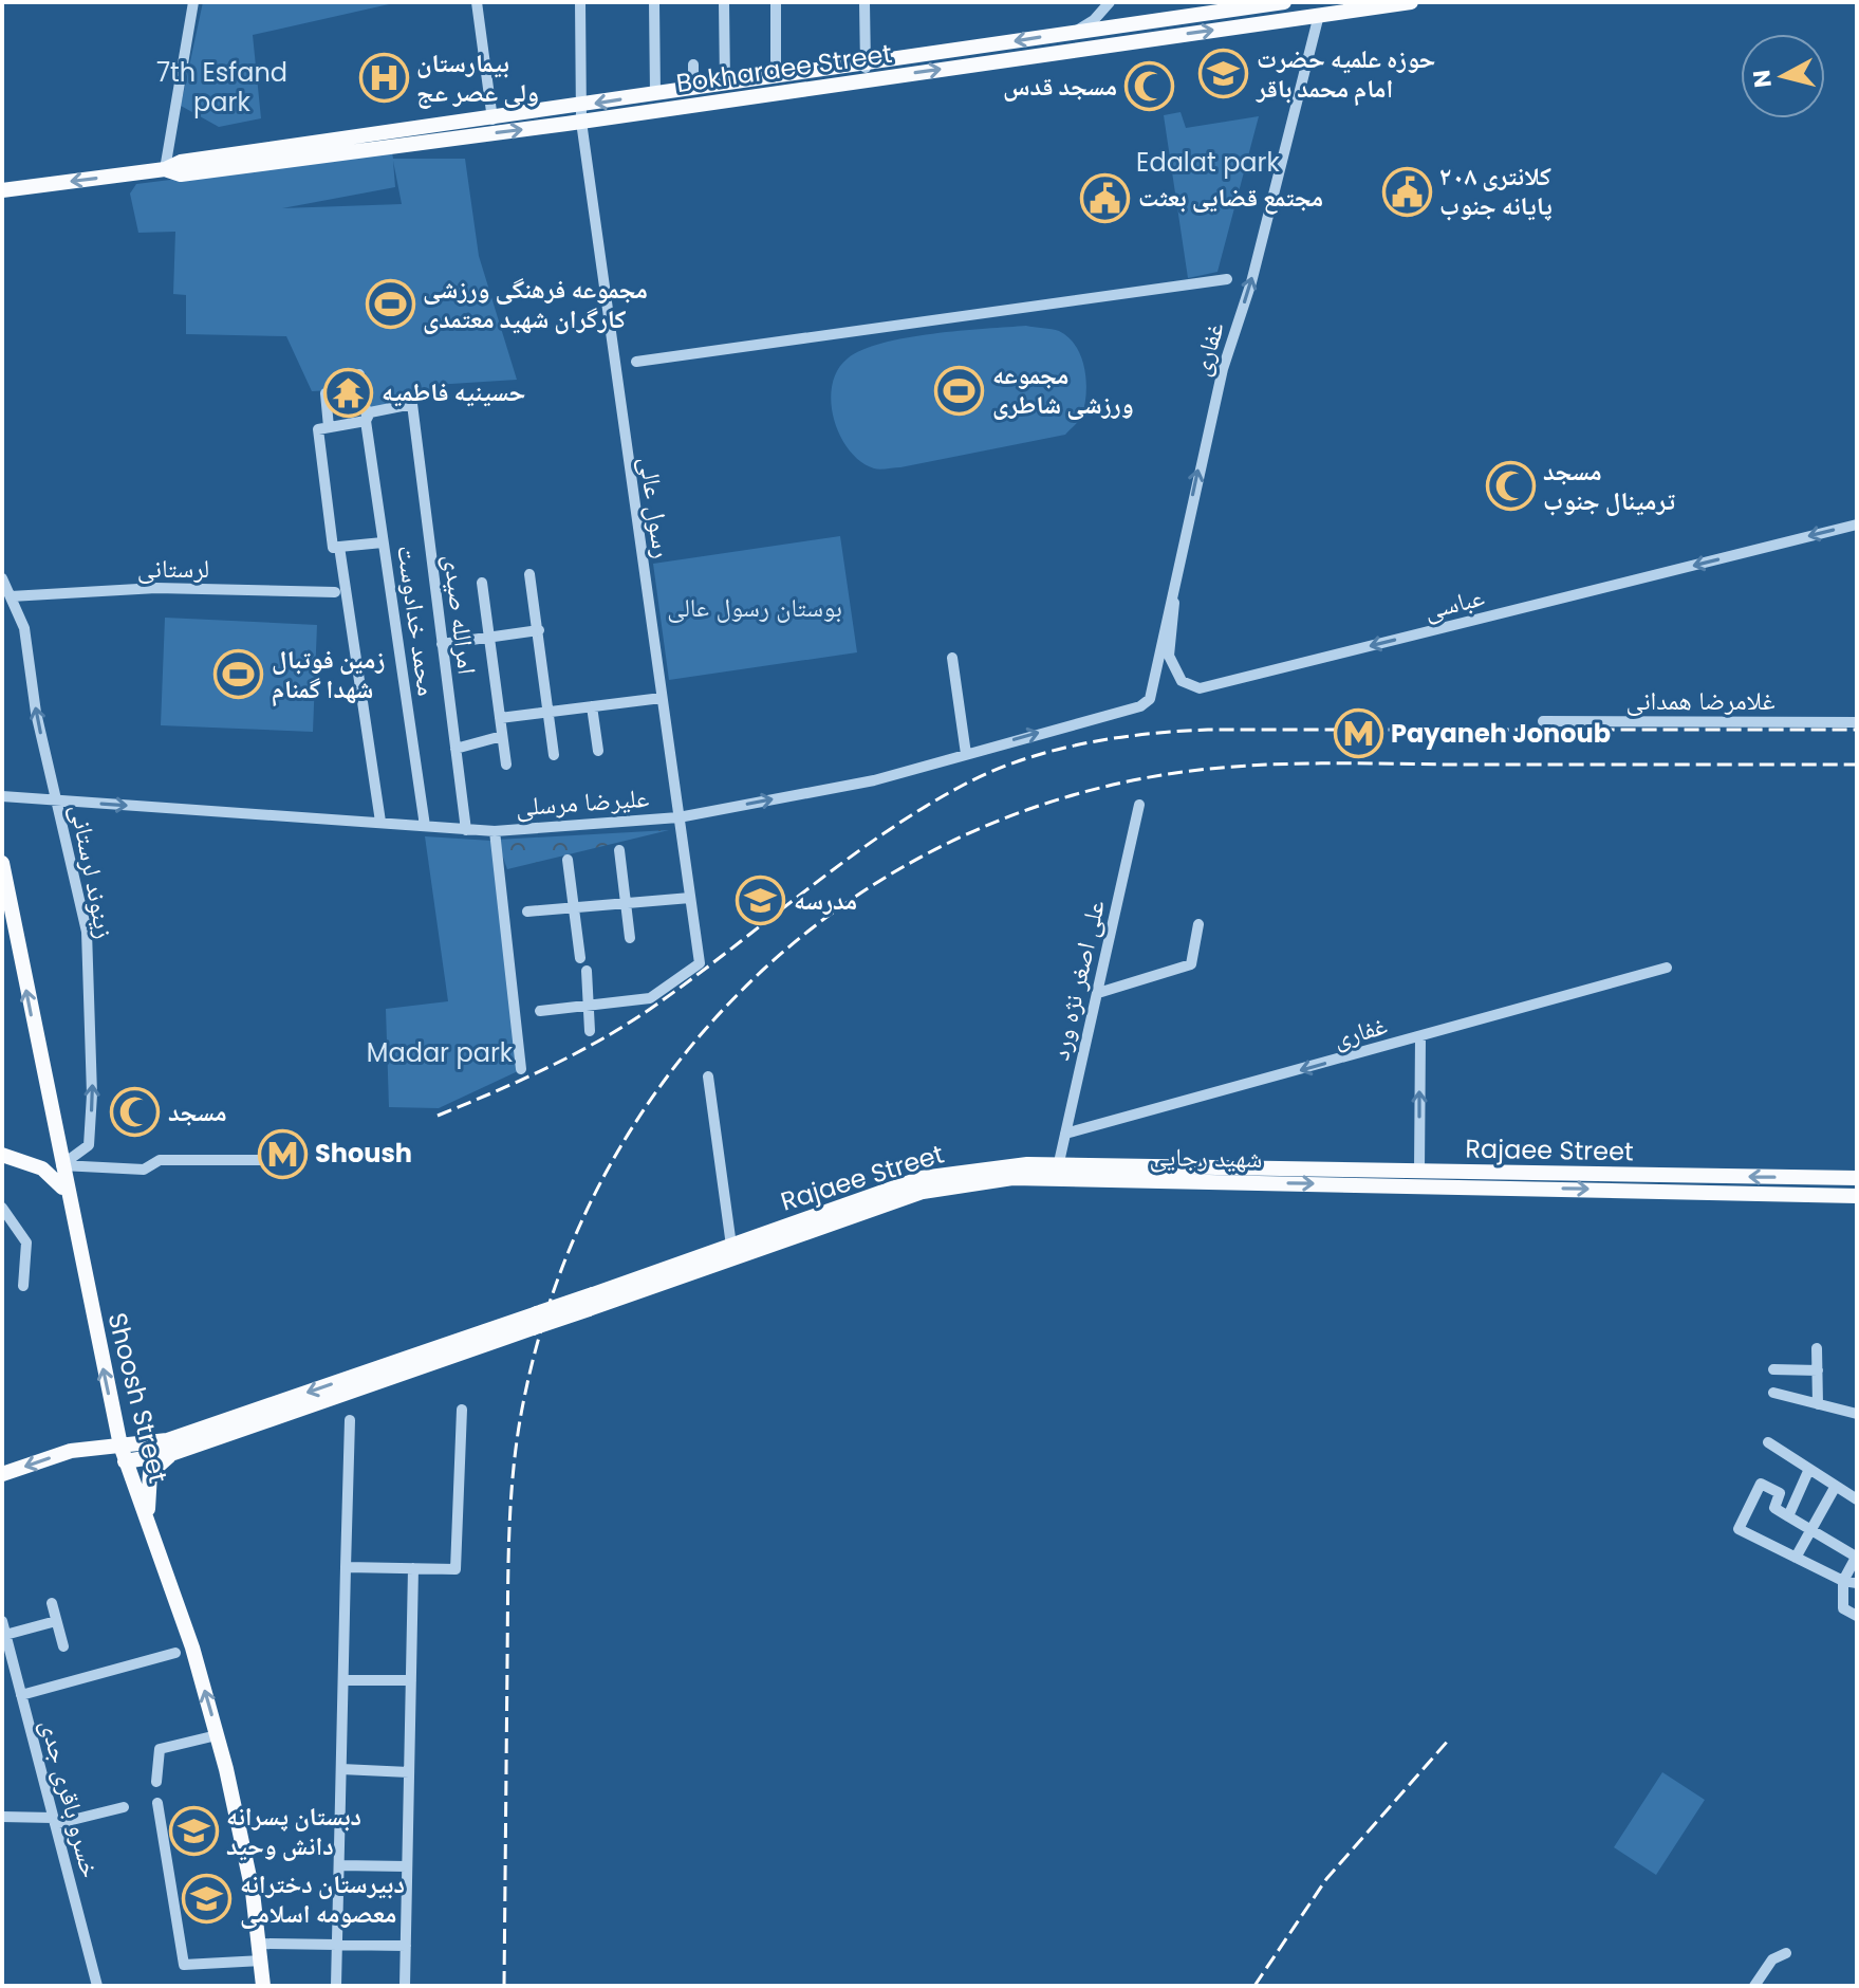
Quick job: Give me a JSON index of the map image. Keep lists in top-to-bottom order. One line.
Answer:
{"streets":{"main road":["Bokharaee Street","Rajaee Street","شهید رجایی","Shoosh Street"],"street":["غفاری","رسول عالی","لرستانی","عباسی","امرالله صیدی","محمد خدادوست","غلامرضا همدانی","علیرضا مرسلی","زینوند لرستانی","علی اصغر نژه ورد","خسرو باقری جدی"]},"crossings":[["Bokharaee Street","غفاری"],["Bokharaee Street","رسول عالی"],["غفاری","عباسی"],["غفاری","علیرضا مرسلی"],["غفاری","علی اصغر نژه ورد"],["رسول عالی","علیرضا مرسلی"],["لرستانی","زینوند لرستانی"],["امرالله صیدی","محمد خدادوست"],["امرالله صیدی","علیرضا مرسلی"],["محمد خدادوست","علیرضا مرسلی"],["علیرضا مرسلی","زینوند لرستانی"],["زینوند لرستانی","Shoosh Street"],["علی اصغر نژه ورد","Rajaee Street"],["علی اصغر نژه ورد","شهید رجایی"],["Rajaee Street","شهید رجایی"],["Rajaee Street","Shoosh Street"]],"one_way":["عباسی","علیرضا مرسلی","زینوند لرستانی","شهید رجایی","Shoosh Street"],"parks":["7th Esfand park","Edalat park","بوستان رسول عالی","Madar park"],"places":{"school or university":["حوزه علمیه حضرت امام محمد باقر","مدرسه","دبستان پسرانه دانش وحید","دبیرستان دخترانه معصومه اسلامی"],"hospital":["بیمارستان ولی عصر عج"],"mosque":["مسجد قدس","مسجد ترمینال جنوب","مسجد"],"public building":["کلانتری ۲۰۸ پایانه جنوب","مجتمع قضایی بعثت"],"sports":["مجموعه فرهنگی ورزشی کارگران شهید معتمدی","مجموعه ورزشی شاطری","زمین فوتبال شهدا گمنام"],"temple":["حسینیه فاطمیه"],"metro station":["Payaneh Jonoub","Shoush"]},"north":"left"}
